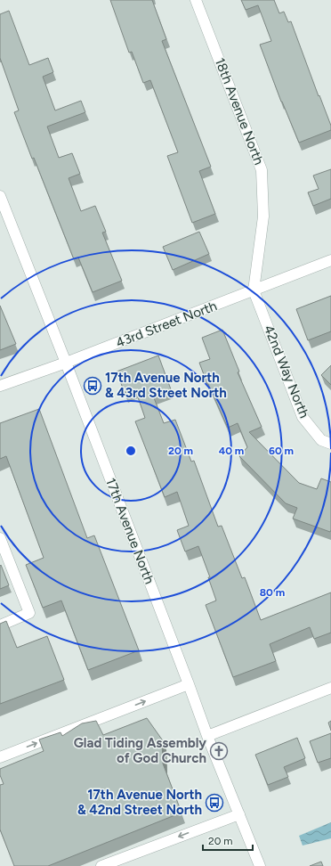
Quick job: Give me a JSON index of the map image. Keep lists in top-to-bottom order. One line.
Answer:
{"streets":{"street":["18th Avenue North","43rd Street North","42nd Way North","17th Avenue North"]},"crossings":[["18th Avenue North","43rd Street North"],["18th Avenue North","42nd Way North"],["43rd Street North","42nd Way North"],["43rd Street North","17th Avenue North"]],"places":{"bus stop":["17th Avenue North & 43rd Street North","17th Avenue North & 42nd Street North"],"church":["Glad Tiding Assembly of God Church"]},"scale_bar":"20 m","rings":["20 m","40 m","60 m","80 m"]}
